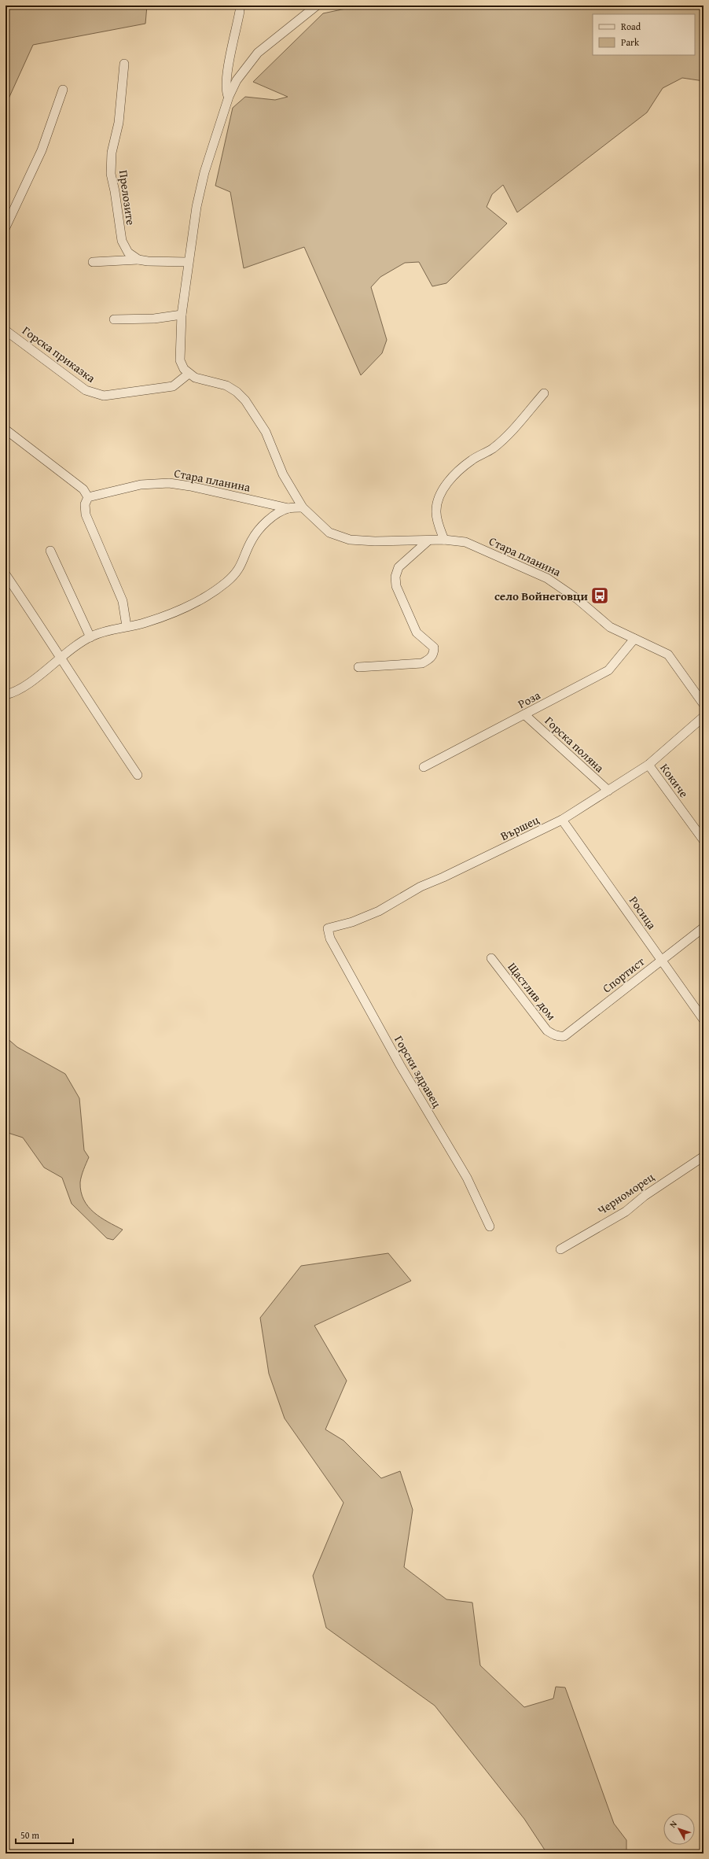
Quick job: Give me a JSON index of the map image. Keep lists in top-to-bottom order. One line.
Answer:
{"streets":{"street":["Прелозите","Горска приказка","Стара планина","Роза","Горска поляна","Кокиче","Вършец","Росица","Спортист","Щастлив дом","Горски здравец","Черноморец"]},"crossings":[["Горска приказка","Стара планина"],["Стара планина","Роза"],["Роза","Горска поляна"],["Горска поляна","Вършец"],["Кокиче","Вършец"],["Вършец","Росица"],["Вършец","Горски здравец"],["Росица","Спортист"],["Спортист","Щастлив дом"]],"places":{"bus stop":["село Войнеговци"]},"legend":["Road","Park"],"scale_bar":"50 m","north":"top left"}
